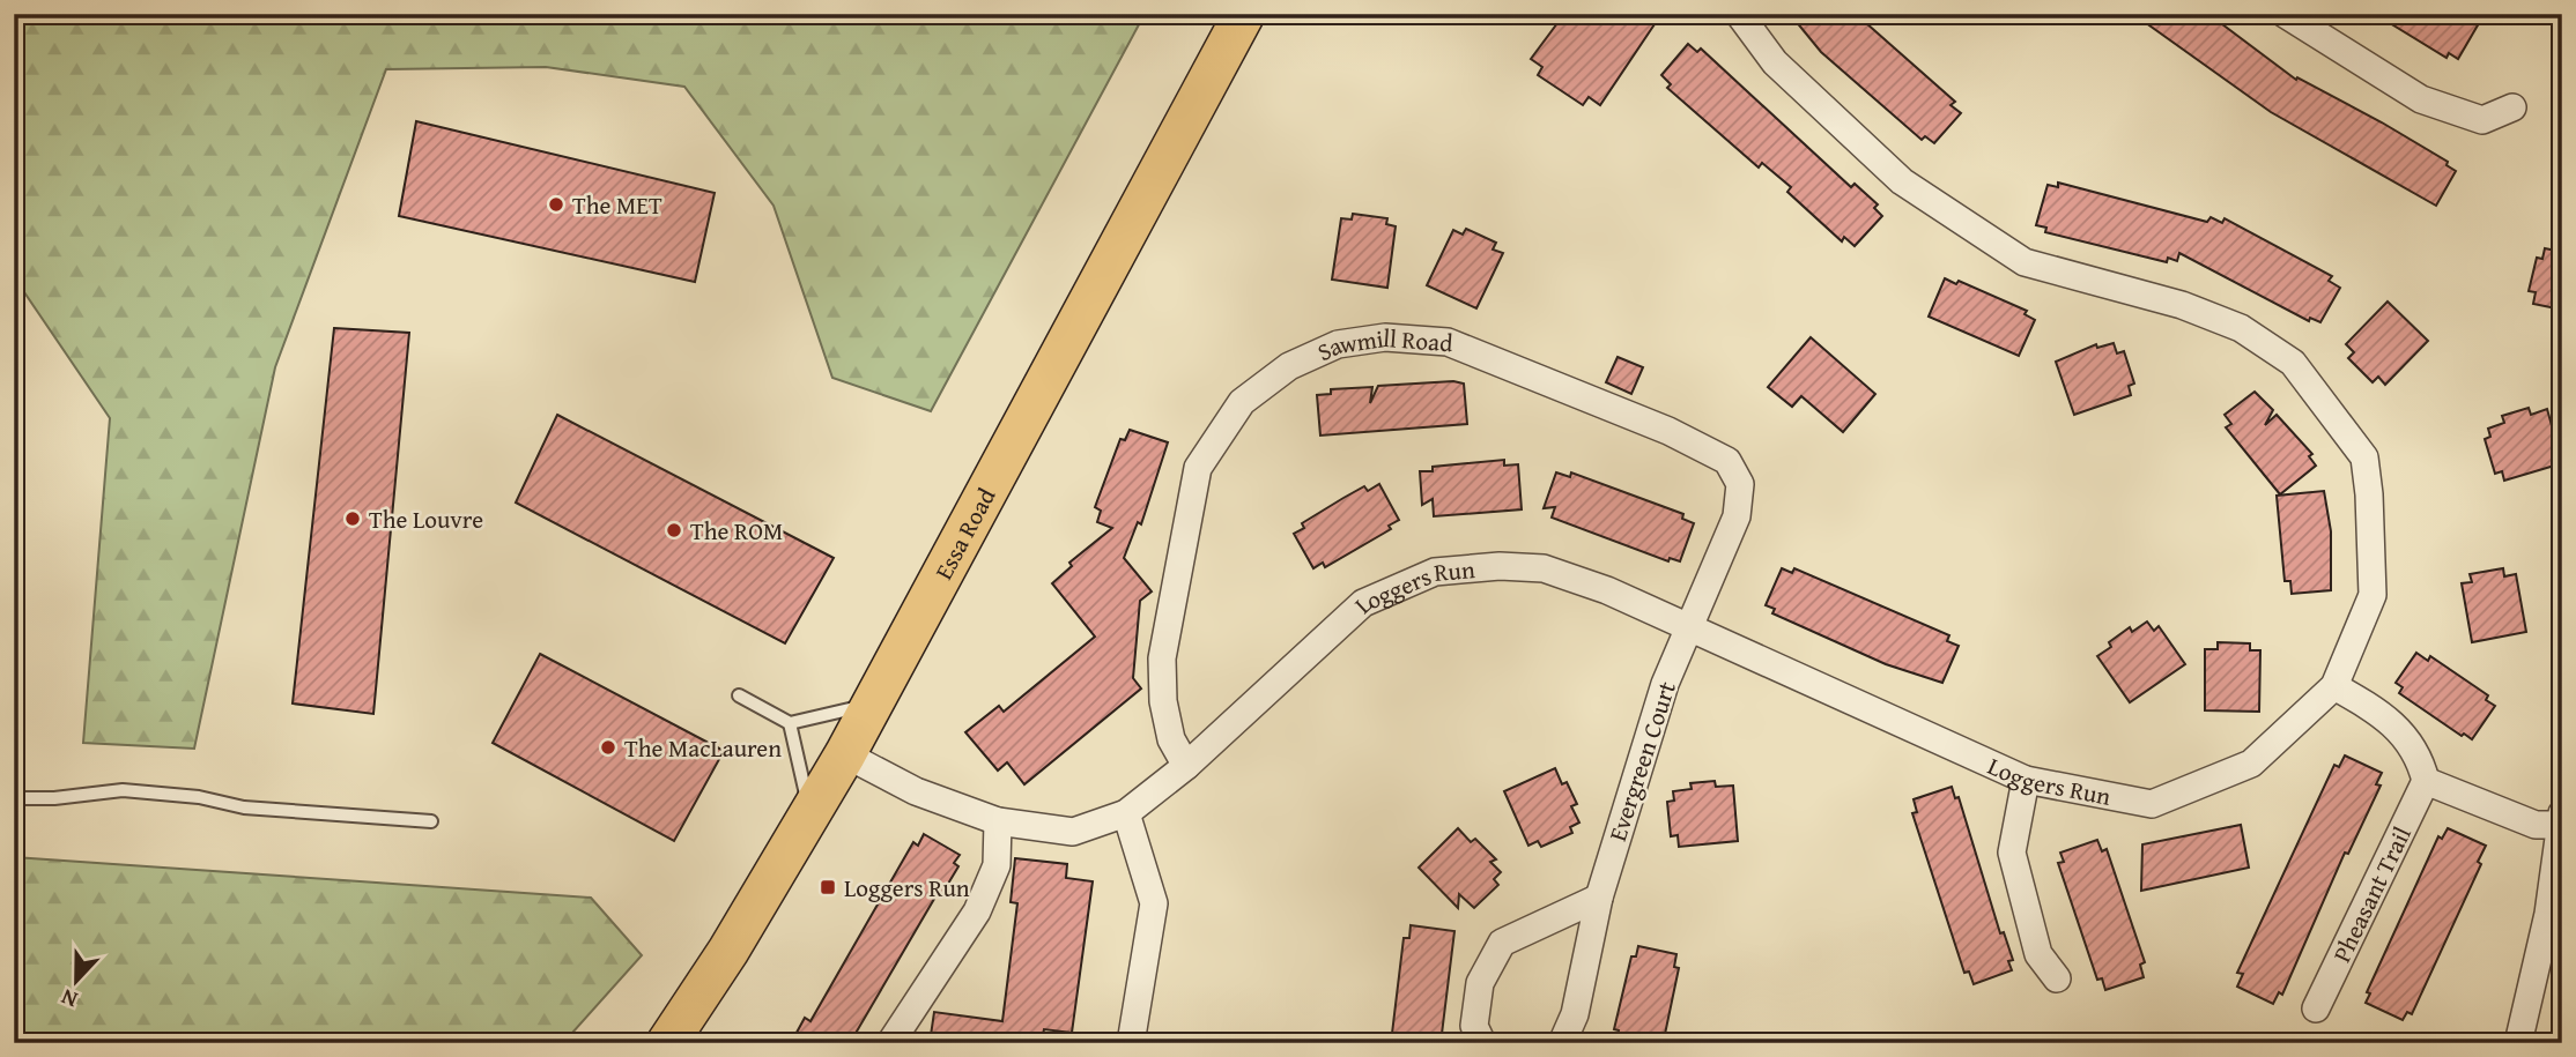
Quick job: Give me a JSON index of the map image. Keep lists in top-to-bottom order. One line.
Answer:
{"streets":{"main road":["Essa Road"],"street":["Sawmill Road","Loggers Run","Evergreen Court","Pheasant Trail"]},"crossings":[["Sawmill Road","Loggers Run"],["Sawmill Road","Evergreen Court"],["Essa Road","Loggers Run"],["Loggers Run","Evergreen Court"]],"places":{"other":["The MET","The Louvre","The ROM","The MacLauren"],"transit":["Loggers Run"]},"north":"bottom"}
